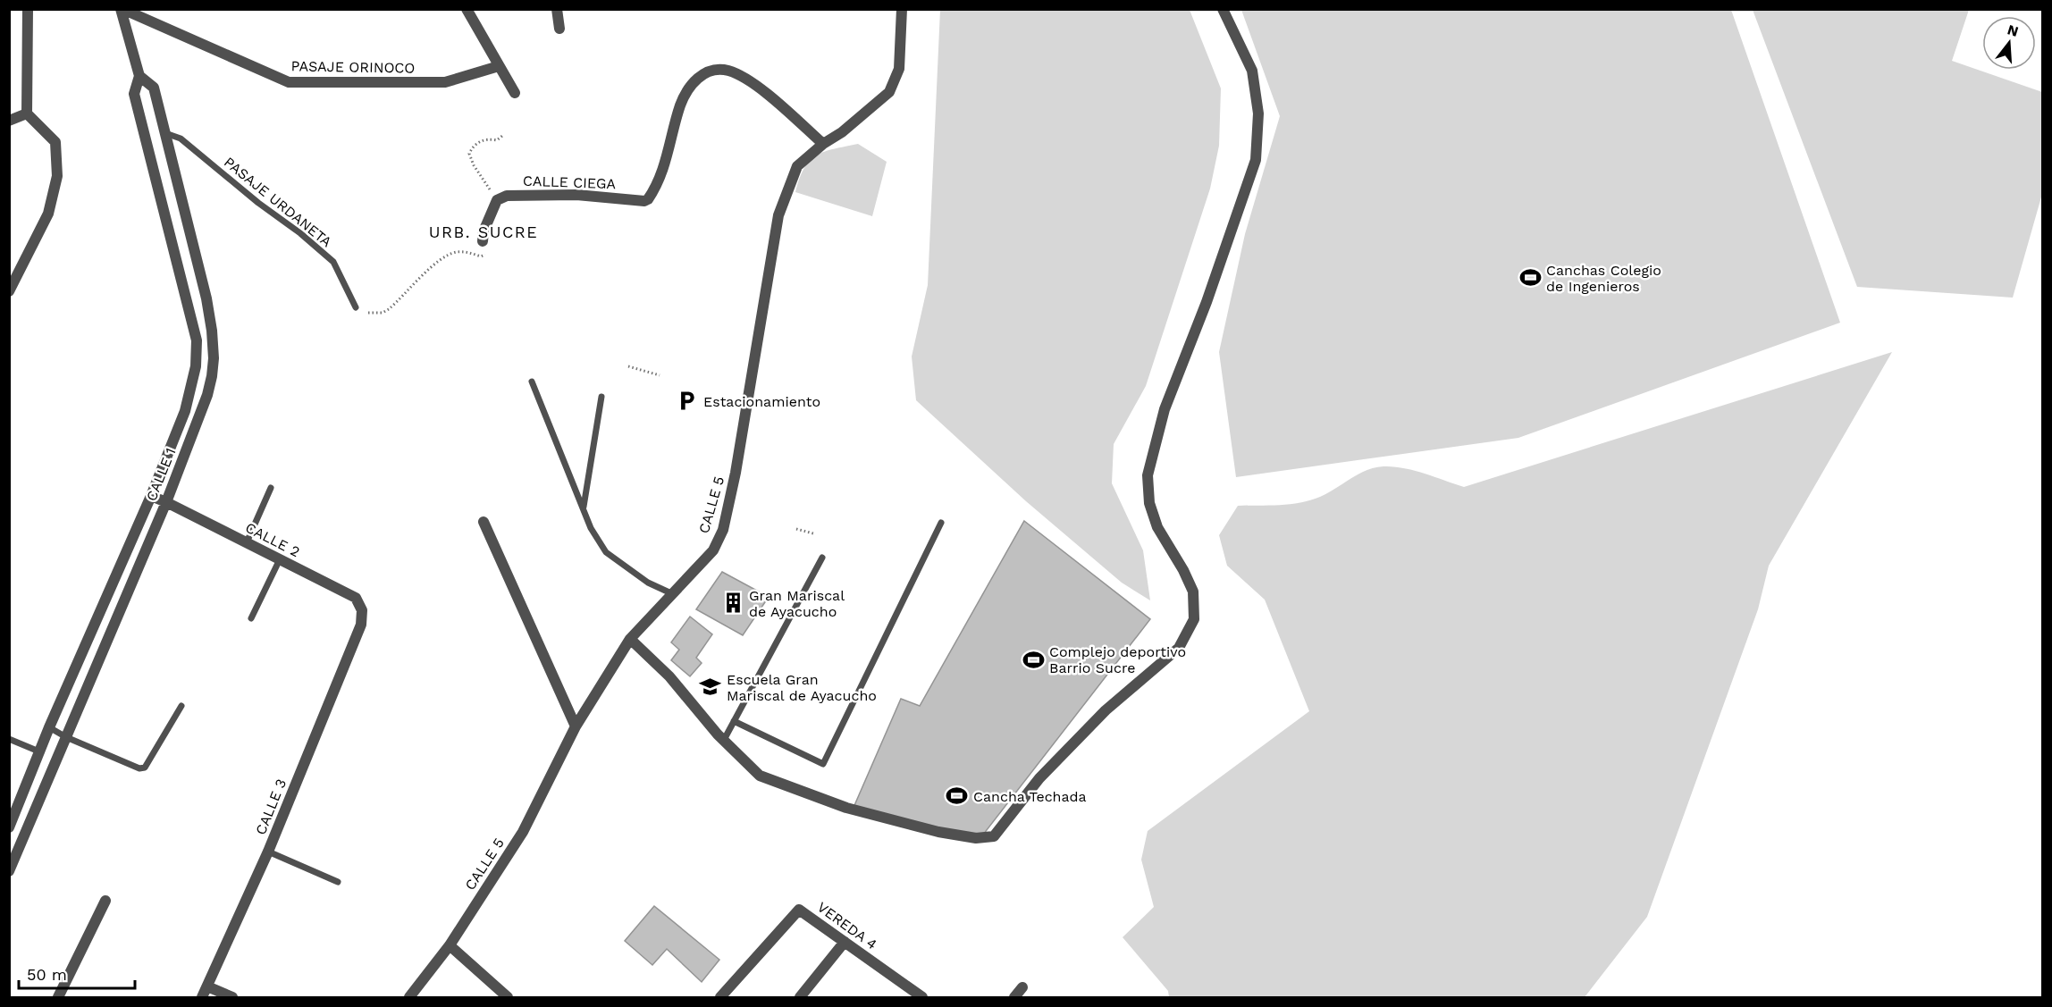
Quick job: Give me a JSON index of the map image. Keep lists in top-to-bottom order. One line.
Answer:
{"streets":{"street":["PASAJE ORINOCO","CALLE CIEGA","CALLE 1","CALLE 5","CALLE 2","CALLE 3","VEREDA 4"],"lane":["PASAJE URDANETA"]},"crossings":[["PASAJE ORINOCO","CALLE 1"],["CALLE CIEGA","CALLE 5"],["PASAJE URDANETA","CALLE 1"],["CALLE 1","CALLE 2"],["CALLE 2","CALLE 3"]],"districts":["URB. SUCRE"],"places":{"sports":["Canchas Colegio de Ingenieros","Complejo deportivo Barrio Sucre","Cancha Techada"],"parking":["Estacionamiento"],"building":["Gran Mariscal de Ayacucho"],"school or university":["Escuela Gran Mariscal de Ayacucho"]},"scale_bar":"50 m","north":"top"}
